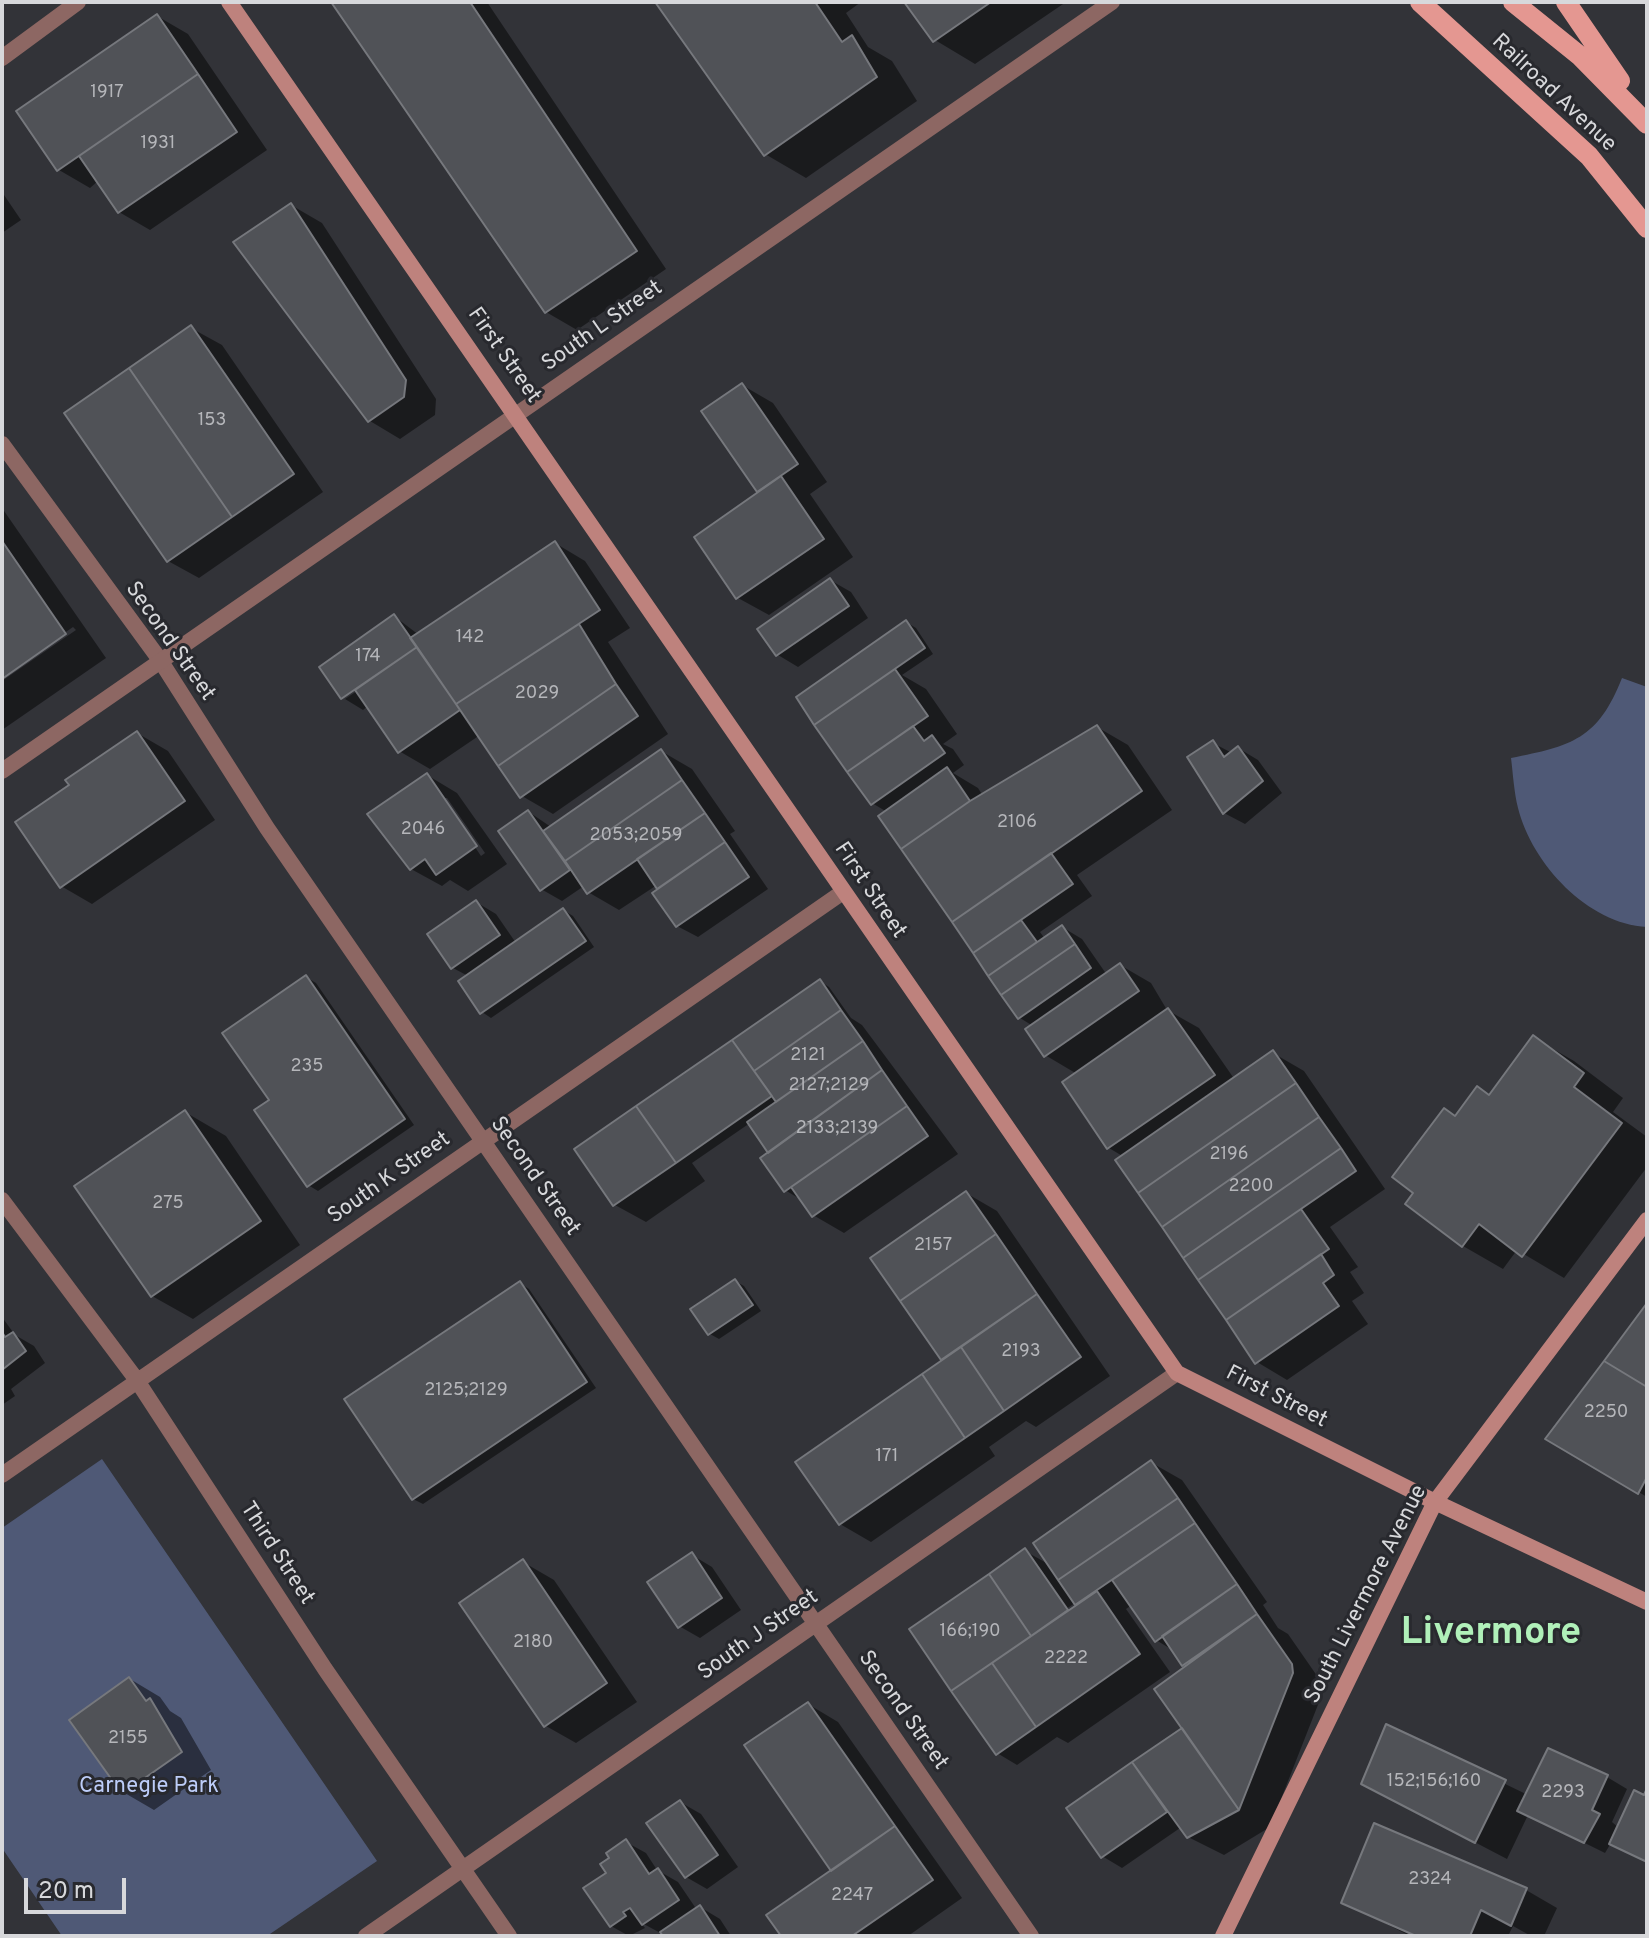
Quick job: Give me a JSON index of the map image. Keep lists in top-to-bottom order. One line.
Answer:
{"streets":{"main road":["Railroad Avenue","First Street","South Livermore Avenue"],"street":["South L Street","Second Street","South K Street","Third Street","South J Street"]},"crossings":[["South L Street","First Street"],["South L Street","Second Street"],["First Street","South K Street"],["First Street","South Livermore Avenue"],["First Street","South J Street"],["Second Street","South K Street"],["Second Street","South J Street"],["South K Street","Third Street"],["Third Street","South J Street"]],"districts":["Livermore"],"parks":["Carnegie Park"],"house_numbers":["1917","1931","153","142","174","2029","2106","2046","2053;2059","2121","235","2127;2129","2133;2139","2196","2200","275","2157","2193","2125;2129","2250","171","166;190","2180","2222","2155","152;156;160","2293","2324","2247"],"scale_bar":"20 m"}
